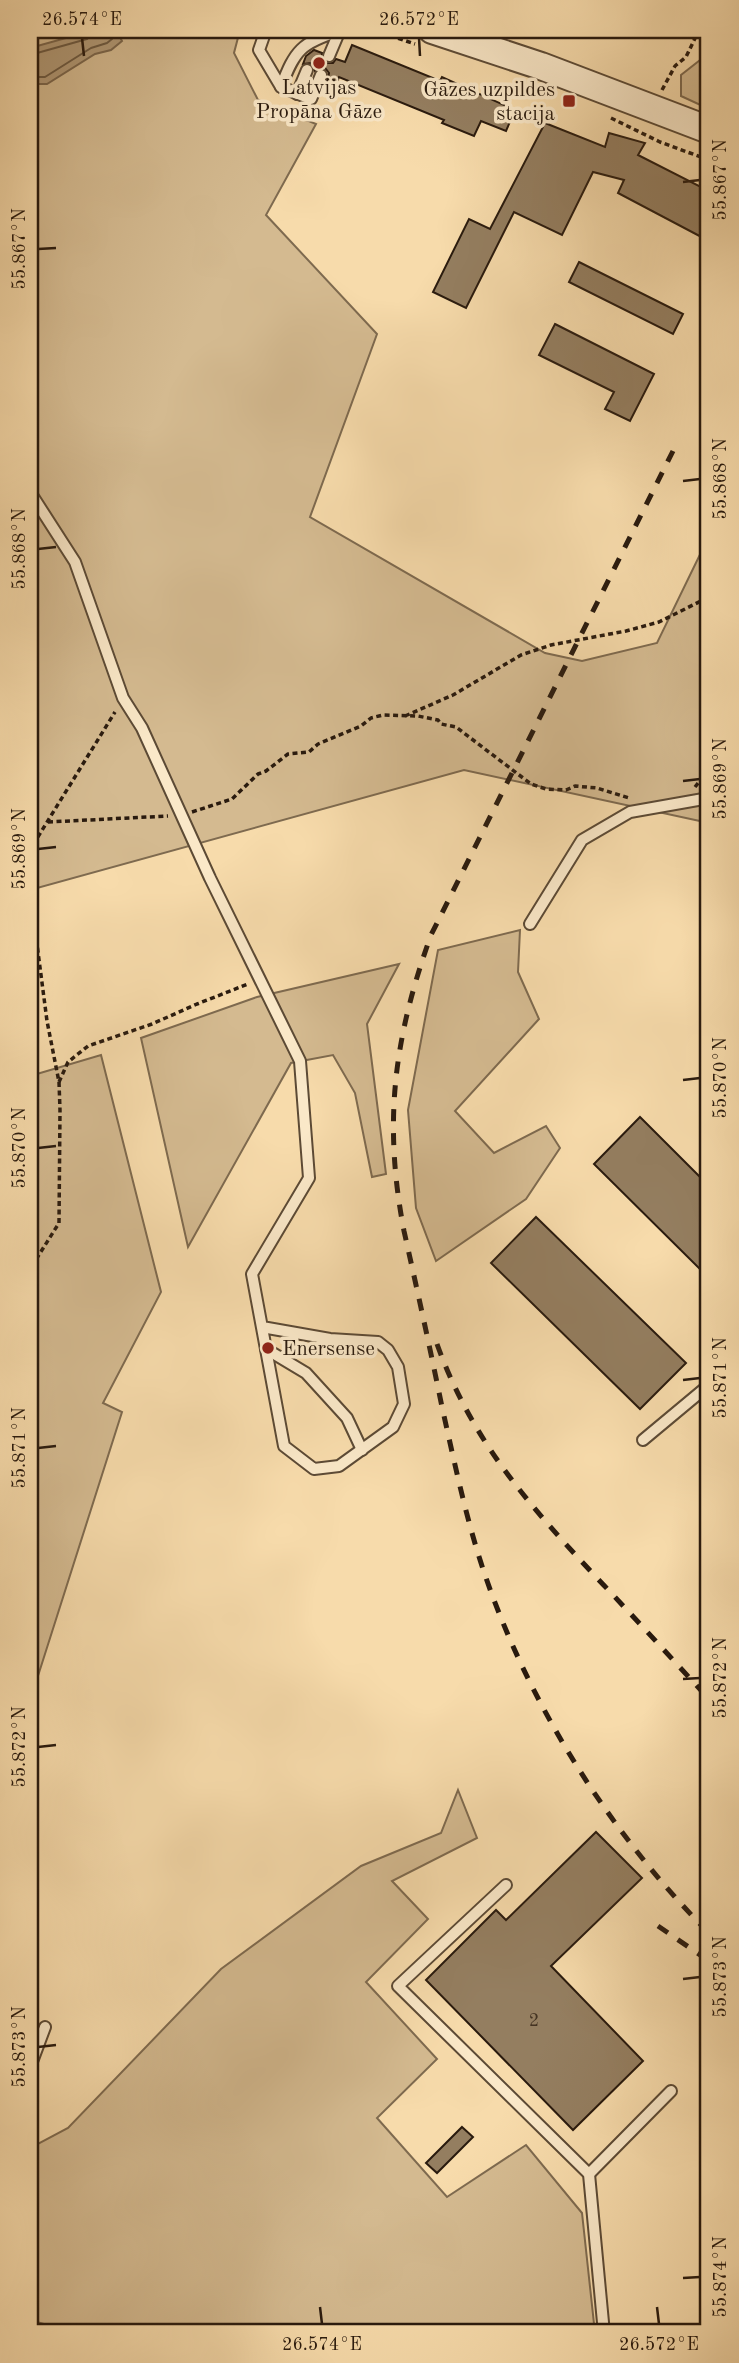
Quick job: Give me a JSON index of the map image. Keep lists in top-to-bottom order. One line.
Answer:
{"places":{"other":["Latvijas Propāna Gāze","Enersense"],"transit":["Gāzes uzpildes stacija"]},"house_numbers":["2"],"coordinates":["26.574°E","26.572°E","55.867°N","55.868°N","55.869°N","55.870°N","55.871°N","55.872°N","55.873°N","55.874°N"]}
